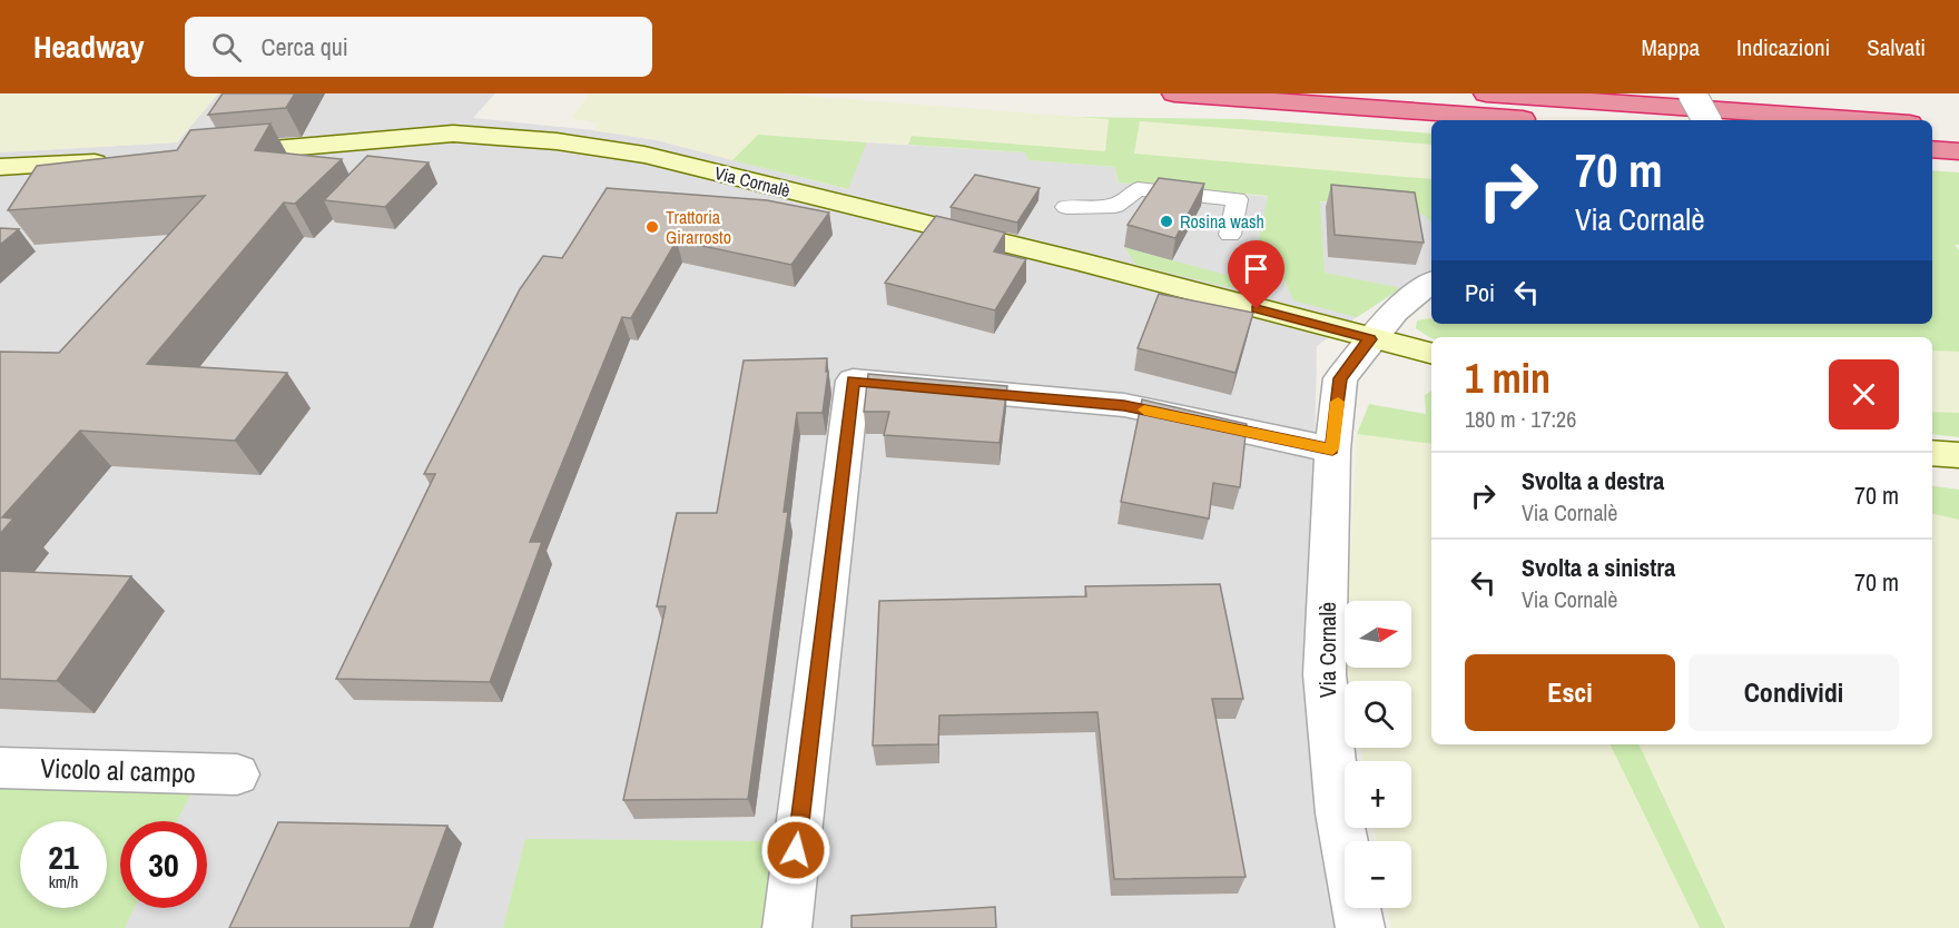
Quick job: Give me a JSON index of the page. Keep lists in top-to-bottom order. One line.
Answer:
{"streets":{"street":["Via Cornalè","Vicolo al campo"]},"places":["Rosina wash","Trattoria Girarrosto"],"north":"right","page":{"header":"Headway","search":"Cerca qui","nav":["Mappa","Indicazioni","Salvati"],"turn":["70 m","Via Cornalè"],"then":"Poi","heading":["1 min","180 m · 17:26"],"list":[{"name":"Svolta a destra","note":"Via Cornalè","value":"70 m"},{"name":"Svolta a sinistra","note":"Via Cornalè","value":"70 m"}],"map_buttons":["+","−"],"buttons":["Esci","Condividi"],"speed":"21 km/h","limit":"30"}}
